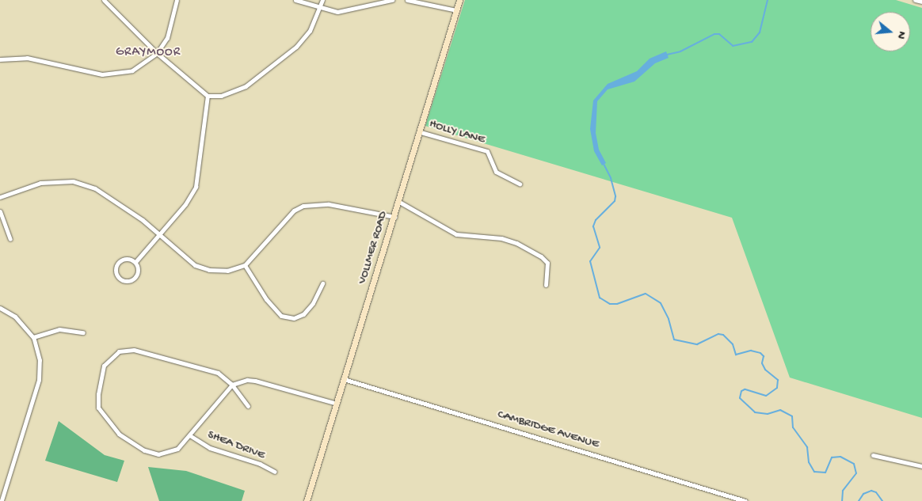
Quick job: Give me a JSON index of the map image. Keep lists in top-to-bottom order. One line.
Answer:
{"streets":{"main road":["VOLLMER ROAD"],"street":["HOLLY LANE","CAMBRIDGE AVENUE","SHEA DRIVE"]},"crossings":[["HOLLY LANE","VOLLMER ROAD"],["VOLLMER ROAD","CAMBRIDGE AVENUE"]],"districts":["GRAYMOOR"],"north":"right"}
